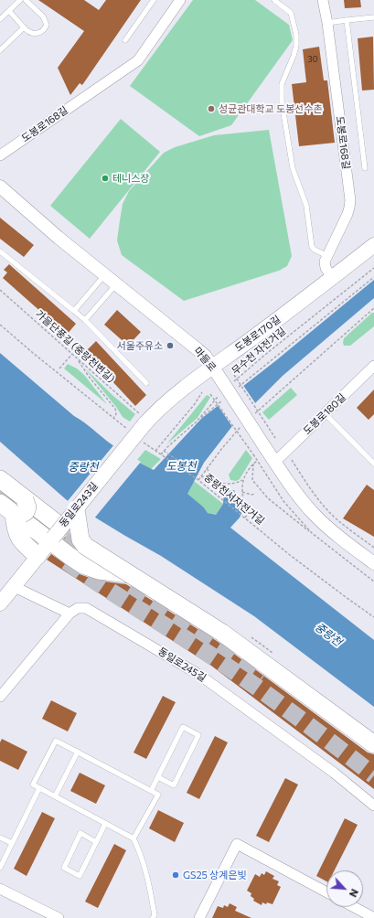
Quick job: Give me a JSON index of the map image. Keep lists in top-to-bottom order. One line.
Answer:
{"streets":{"main road":["도봉로170길","동일로243길"],"street":["도봉로168길","마들로","도봉로180길","동일로245길"],"path":["가을단풍길 (중랑천변길)","무수천 자전거길","중랑천서자전거길"]},"crossings":[["도봉로170길","가을단풍길 (중랑천변길)"],["도봉로170길","마들로"],["도봉로170길","동일로243길"],["가을단풍길 (중랑천변길)","동일로243길"],["무수천 자전거길","마들로"],["무수천 자전거길","중랑천서자전거길"],["마들로","도봉로180길"]],"water":["도봉천","중랑천"],"places":["성균관대학교 도봉선수촌","테니스장","서울주유소","GS25 상계은빛"],"house_numbers":["30"],"north":"bottom right"}
